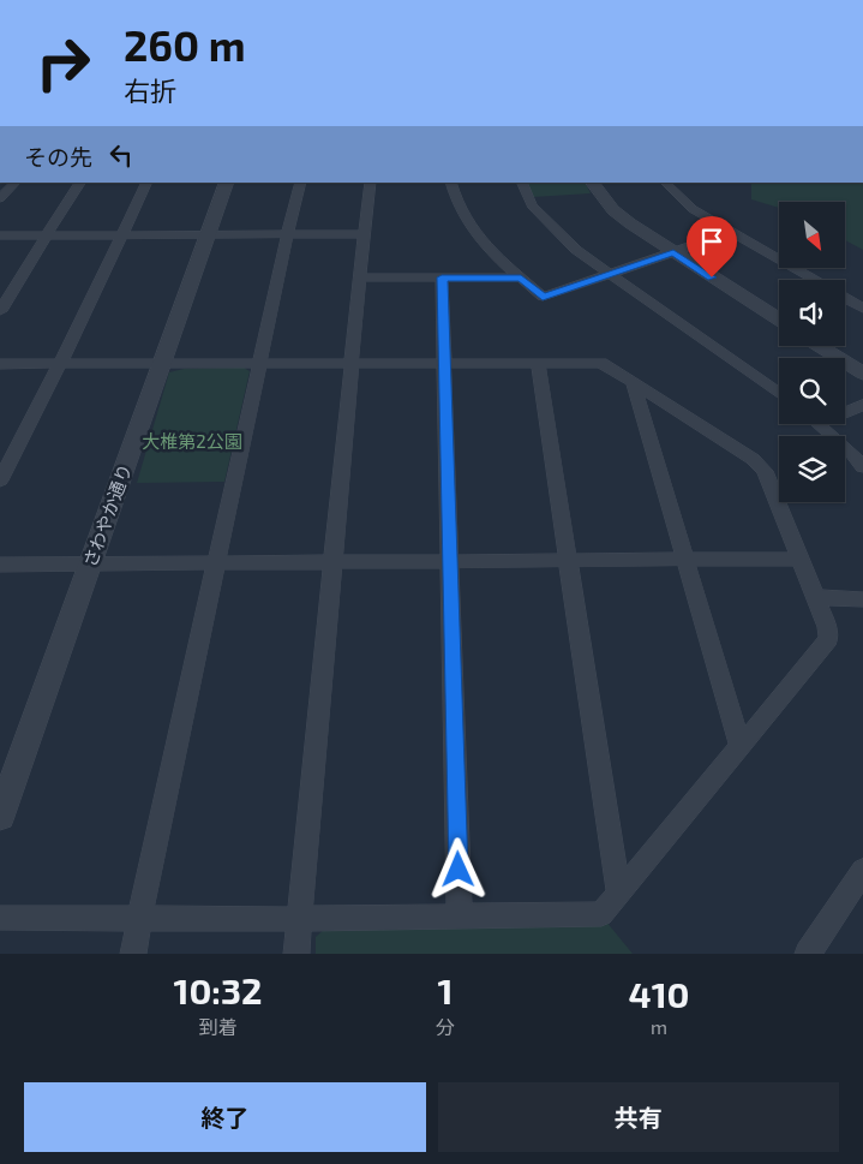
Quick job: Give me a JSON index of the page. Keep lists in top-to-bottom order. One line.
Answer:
{"streets":{"street":["さわやか通り"]},"parks":["大椎第2公園"],"north":"bottom right","page":{"turn":["260 m","右折"],"then":"その先","eta":["10:32","到着","1","分","410","m"],"buttons":["終了","共有"]}}
